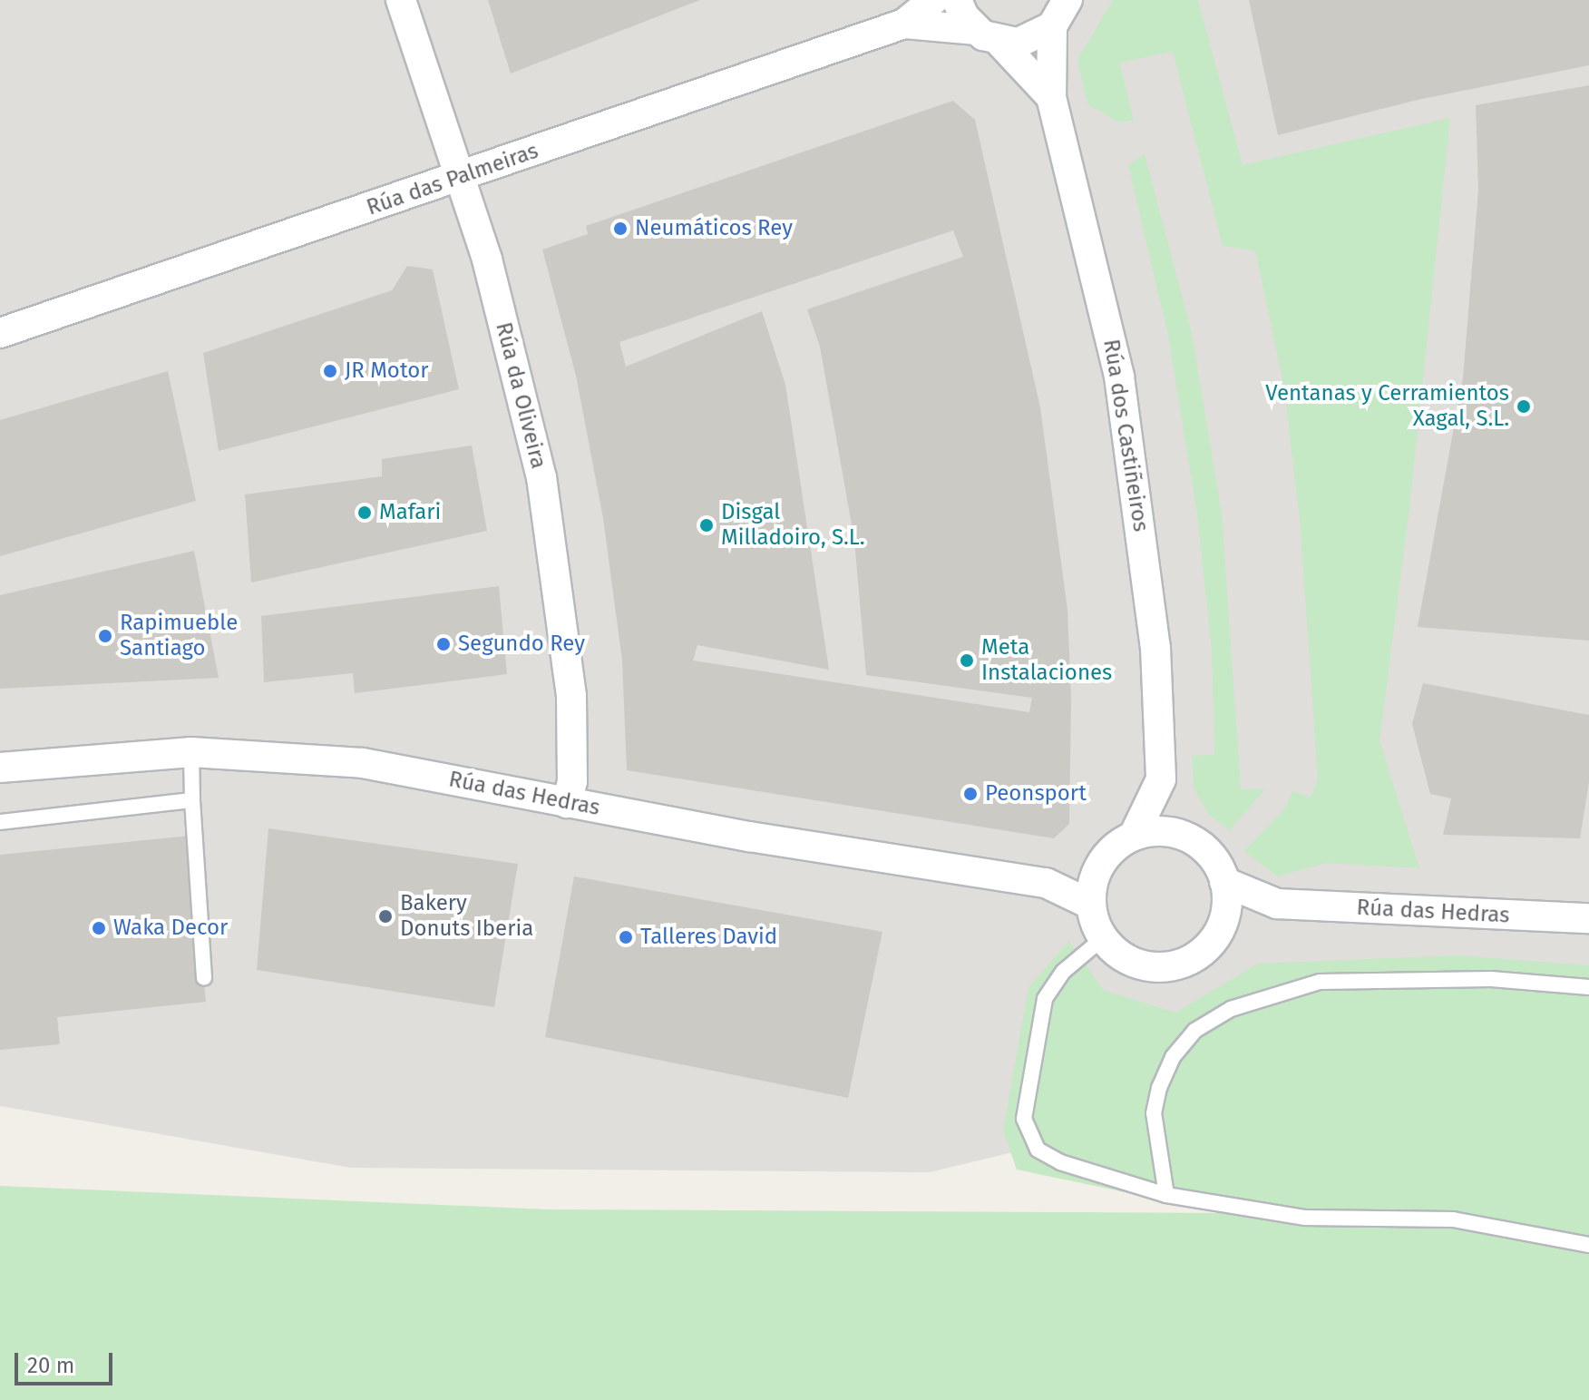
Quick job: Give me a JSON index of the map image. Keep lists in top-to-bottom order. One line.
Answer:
{"streets":{"street":["Rúa das Palmeiras","Rúa da Oliveira","Rúa dos Castiñeiros","Rúa das Hedras"]},"crossings":[["Rúa das Palmeiras","Rúa da Oliveira"],["Rúa das Palmeiras","Rúa dos Castiñeiros"],["Rúa da Oliveira","Rúa das Hedras"],["Rúa dos Castiñeiros","Rúa das Hedras"]],"places":["Neumáticos Rey","JR Motor","Ventanas y Cerramientos Xagal, S.L.","Mafari","Disgal Milladoiro, S.L.","Rapimueble Santiago","Segundo Rey","Meta Instalaciones","Peonsport","Bakery Donuts Iberia","Waka Decor","Talleres David"],"scale_bar":"20 m"}
